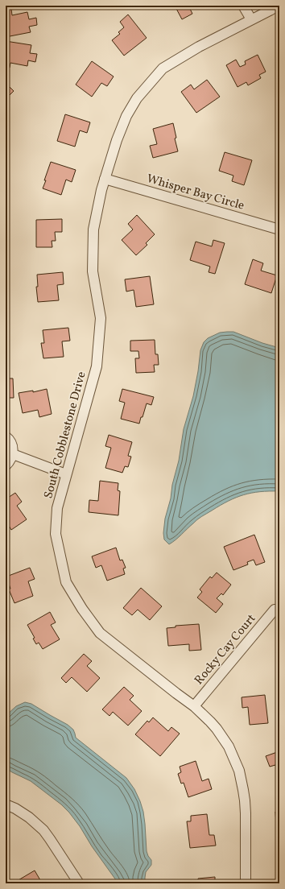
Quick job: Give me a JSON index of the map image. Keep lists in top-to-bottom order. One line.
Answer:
{"streets":{"street":["Whisper Bay Circle","South Cobblestone Drive","Rocky Cay Court"]},"crossings":[["Whisper Bay Circle","South Cobblestone Drive"],["South Cobblestone Drive","Rocky Cay Court"]]}
